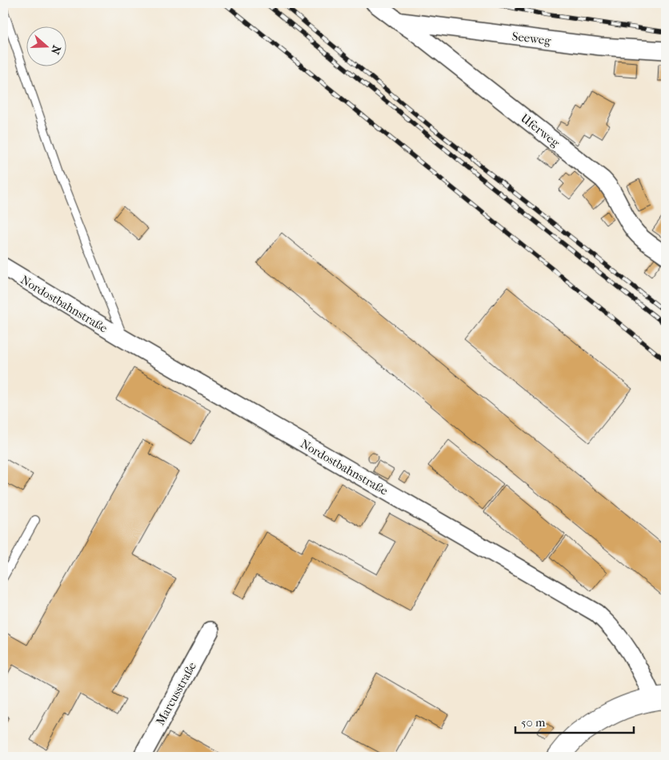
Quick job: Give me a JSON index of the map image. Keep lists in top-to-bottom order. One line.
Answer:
{"streets":{"street":["Seeweg","Uferweg","Nordostbahnstraße","Marcusstraße"]},"crossings":[["Seeweg","Uferweg"]],"scale_bar":"50 m","north":"right"}
